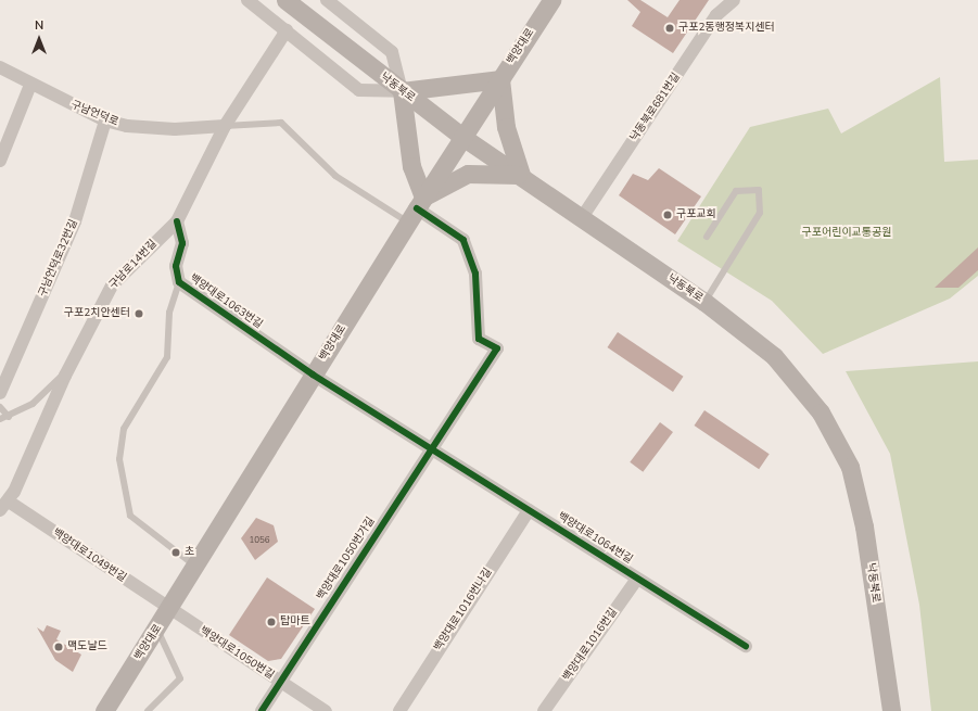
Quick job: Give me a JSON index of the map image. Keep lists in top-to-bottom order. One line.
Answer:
{"streets":{"main road":["백양대로","낙동북로"],"street":["낙동북로681번길","구남언덕로","구남언덕로32번길","구남로14번길","백양대로1063번길","백양대로1064번길","백양대로1049번길","백양대로1050번가길","백양대로1016번나길","백양대로1016번길","백양대로1050번길"]},"crossings":[["백양대로","낙동북로"],["백양대로","백양대로1063번길"],["백양대로","백양대로1064번길"],["백양대로","백양대로1049번길"],["백양대로","백양대로1050번길"],["낙동북로","낙동북로681번길"],["구남언덕로","구남언덕로32번길"],["구남언덕로","구남로14번길"],["구남로14번길","백양대로1063번길"],["구남로14번길","백양대로1049번길"],["백양대로1063번길","백양대로1064번길"],["백양대로1064번길","백양대로1050번가길"],["백양대로1064번길","백양대로1016번나길"],["백양대로1064번길","백양대로1016번길"],["백양대로1049번길","백양대로1050번길"],["백양대로1050번가길","백양대로1050번길"]],"parks":["구포어린이교통공원"],"places":["구포2동행정복지센터","구포교회","구포2치안센터","초","탑마트","맥도날드"],"house_numbers":["1056"],"north":"top"}
